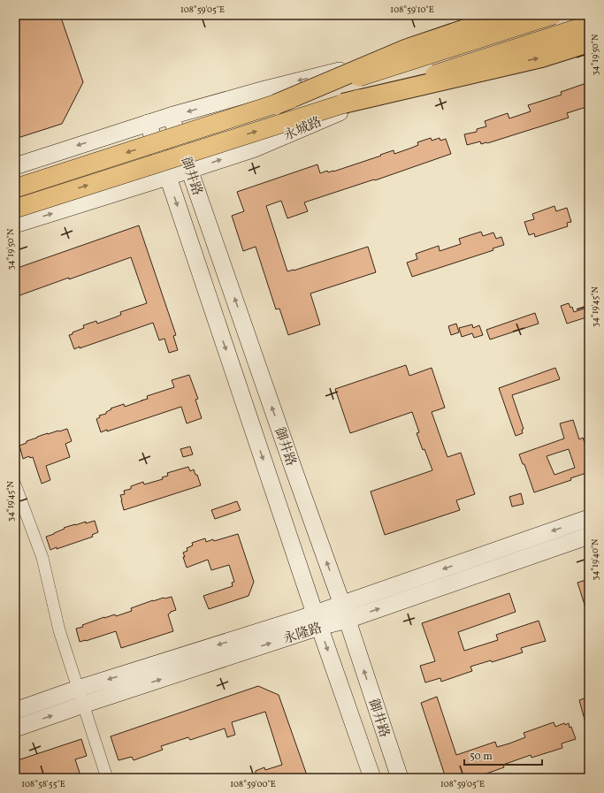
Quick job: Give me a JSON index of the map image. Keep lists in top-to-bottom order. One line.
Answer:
{"streets":{"street":["永城路","御井路","永隆路"]},"crossings":[["永城路","御井路"],["御井路","永隆路"]],"scale_bar":"50 m","coordinates":["108°59'05\"E","108°59'10\"E","34°19'50\"N","34°19'45\"N","34°19'40\"N","108°58'55\"E","108°59'00\"E"]}
